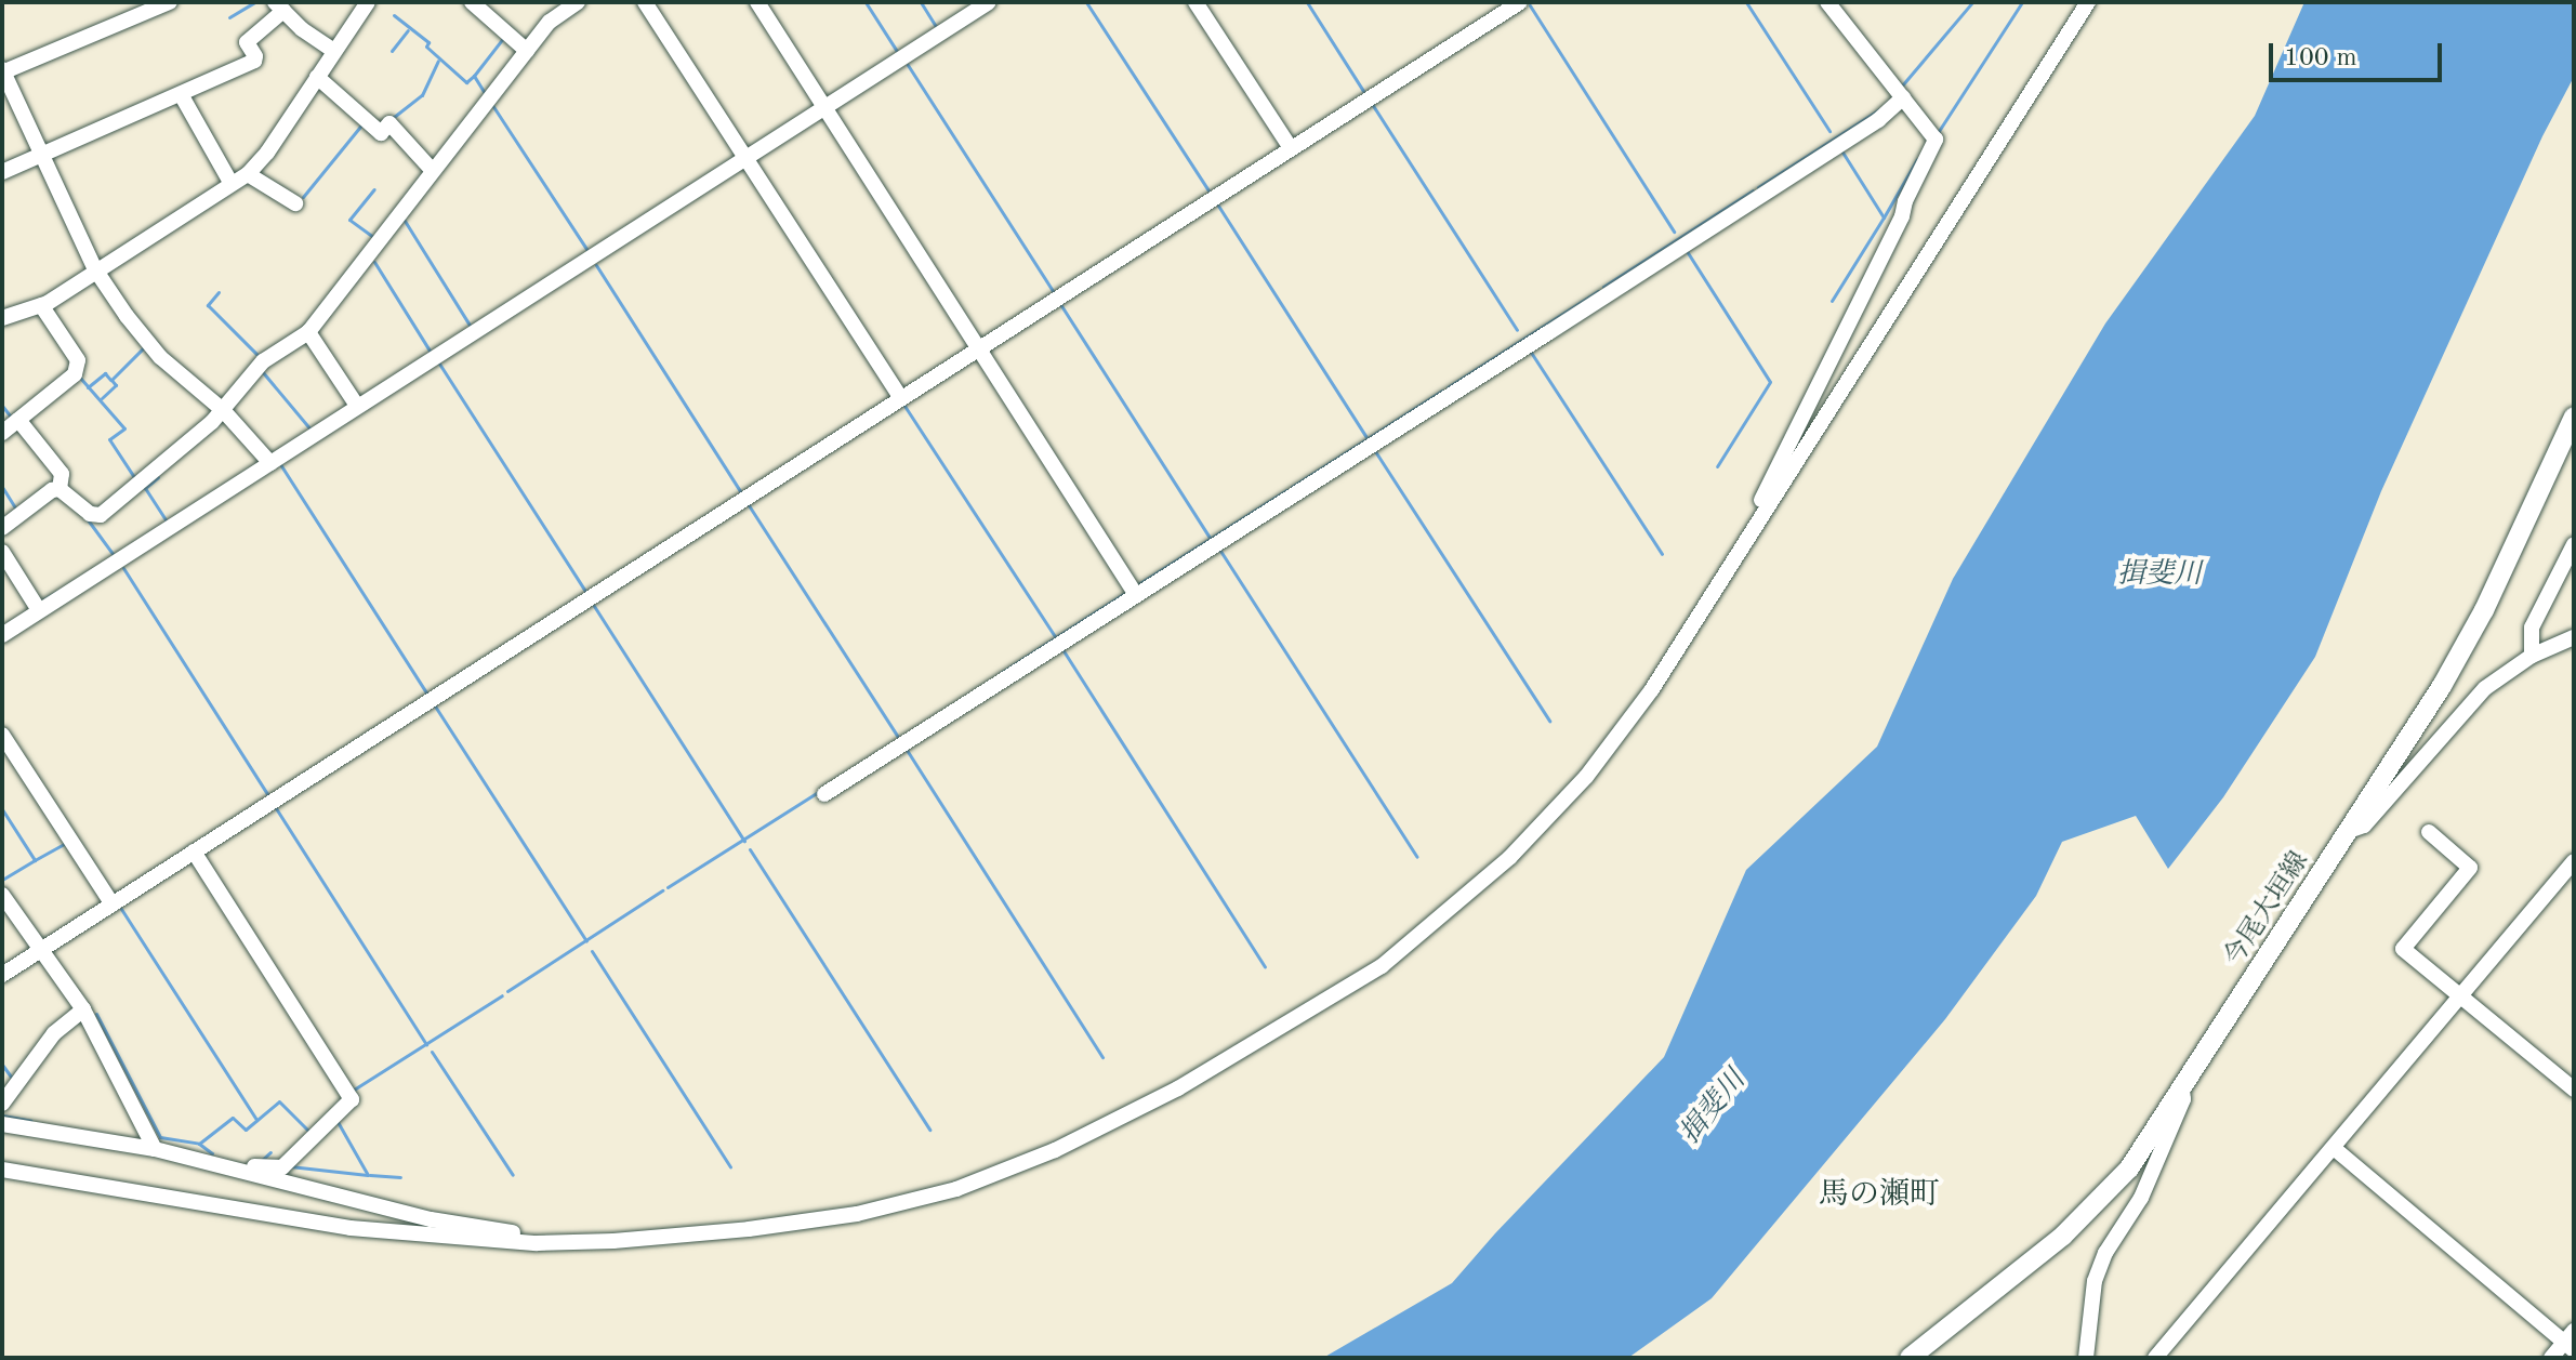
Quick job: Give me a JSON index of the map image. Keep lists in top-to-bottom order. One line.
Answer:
{"streets":{"main road":["今尾大垣線"]},"districts":["馬の瀬町"],"water":["揖斐川"],"scale_bar":"100 m"}
